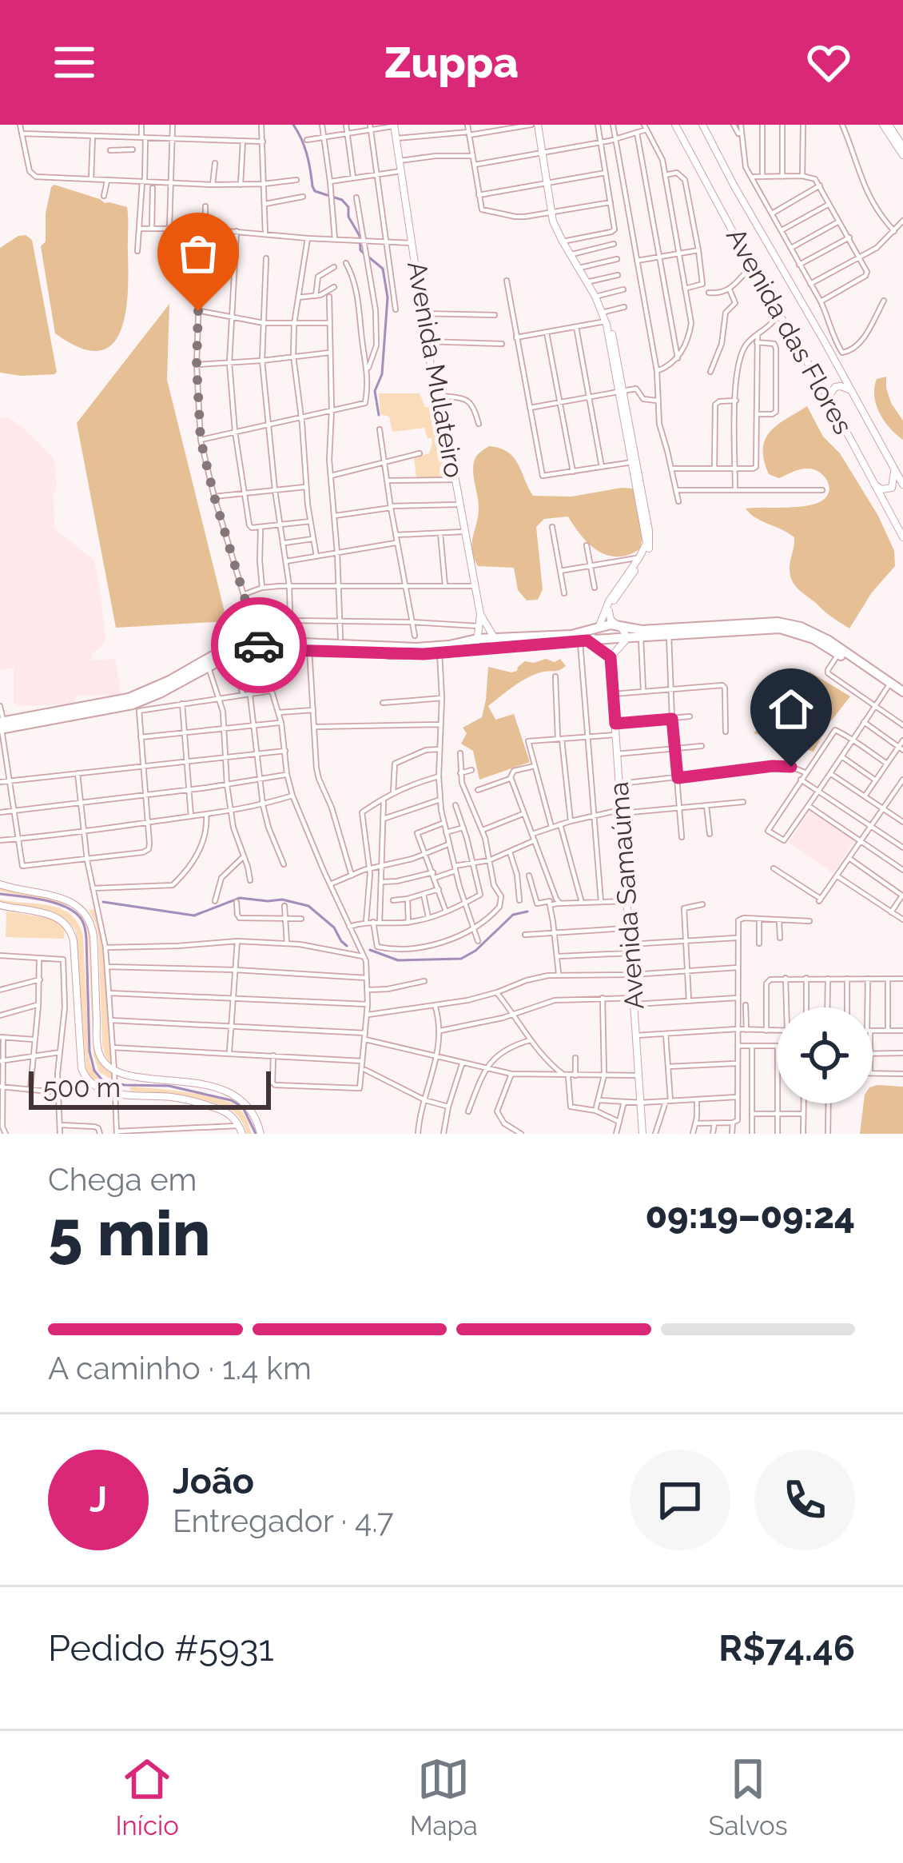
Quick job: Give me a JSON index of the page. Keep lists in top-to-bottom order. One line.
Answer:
{"streets":{"street":["Avenida das Flores","Avenida Mulateiro","Avenida Samaúma"]},"scale_bar":"500 m","page":{"header":"Zuppa","scale":"500 m","heading":["5 min","Chega em","09:19–09:24"],"panel":["João","Entregador · 4.7","Pedido #5931","R$74.46"],"bar":"A caminho · 1.4 km","round":"J","tabs":["Início","Mapa","Salvos"]}}
